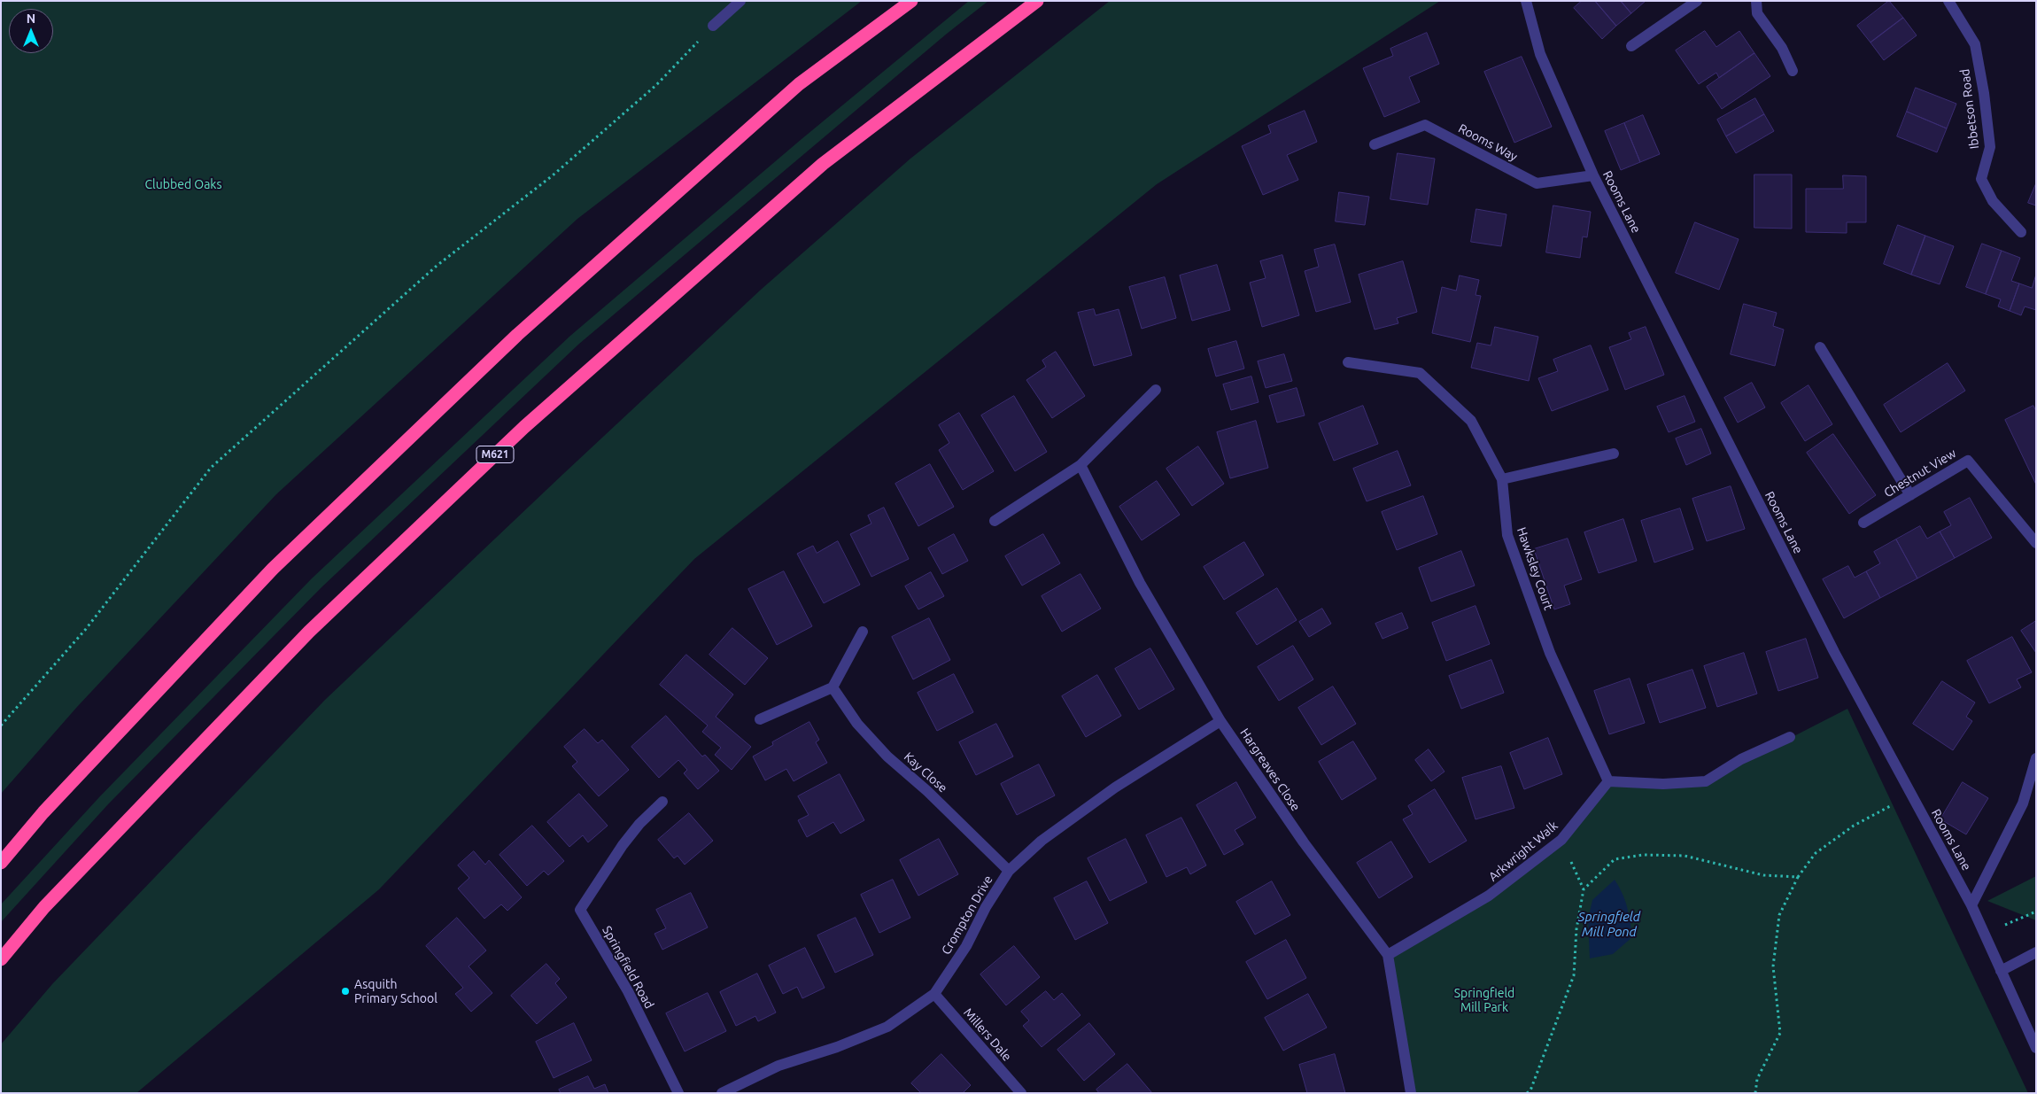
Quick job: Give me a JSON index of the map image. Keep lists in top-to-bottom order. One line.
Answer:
{"streets":{"highway":["M621"],"street":["Ibbetson Road","Rooms Way","Rooms Lane","Chestnut View","Hawksley Court","Hargreaves Close","Kay Close","Arkwright Walk","Crompton Drive","Springfield Road","Millers Dale"]},"crossings":[["Rooms Way","Rooms Lane"],["Hawksley Court","Arkwright Walk"],["Hargreaves Close","Arkwright Walk"],["Hargreaves Close","Crompton Drive"],["Kay Close","Crompton Drive"],["Crompton Drive","Millers Dale"]],"water":["Springfield Mill Pond"],"parks":["Clubbed Oaks","Springfield Mill Park"],"places":["Asquith Primary School"],"north":"top"}
